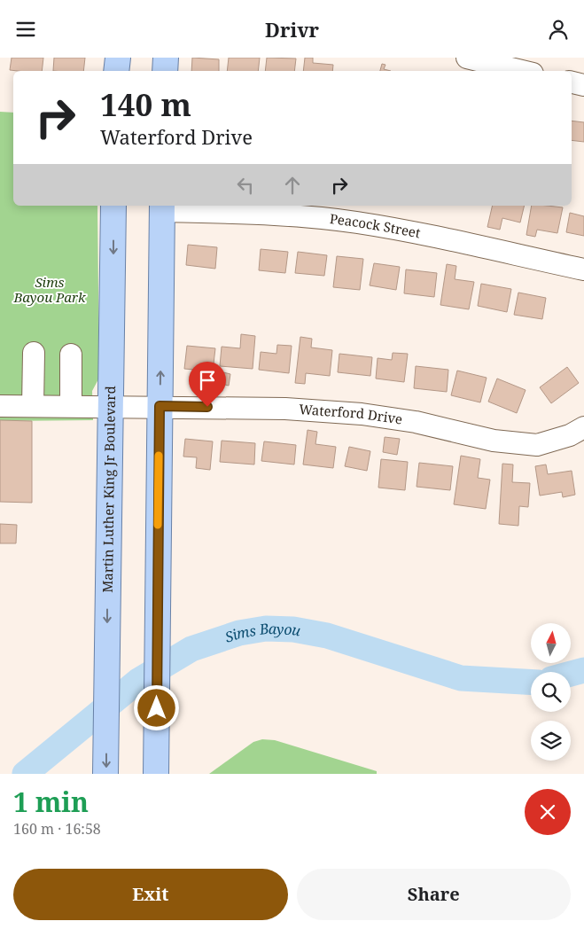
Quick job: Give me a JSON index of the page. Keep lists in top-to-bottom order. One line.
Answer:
{"streets":{"main road":["Martin Luther King Jr Boulevard"],"street":["Peacock Street","Waterford Drive"]},"crossings":[["Waterford Drive","Martin Luther King Jr Boulevard"]],"water":["Sims Bayou"],"parks":["Sims Bayou Park"],"north":"top","page":{"header":"Drivr","turn":["140 m","Waterford Drive"],"heading":["1 min","160 m · 16:58"],"buttons":["Exit","Share"]}}
